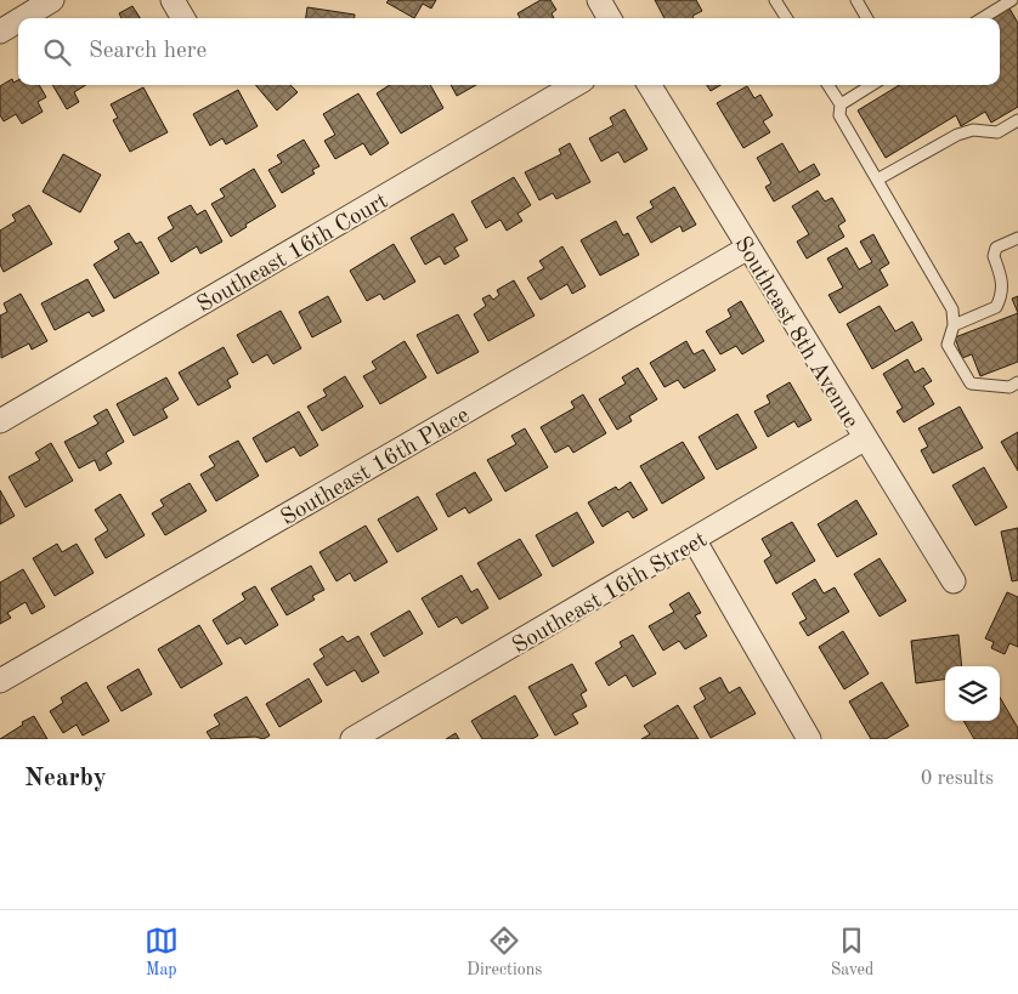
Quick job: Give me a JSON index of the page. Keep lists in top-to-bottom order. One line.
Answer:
{"streets":{"street":["Southeast 16th Court","Southeast 8th Avenue","Southeast 16th Place","Southeast 16th Street"]},"crossings":[["Southeast 8th Avenue","Southeast 16th Place"],["Southeast 8th Avenue","Southeast 16th Street"]],"page":{"search":"Search here","heading":["Nearby","0 results"],"nav":["Map","Directions","Saved"]}}
